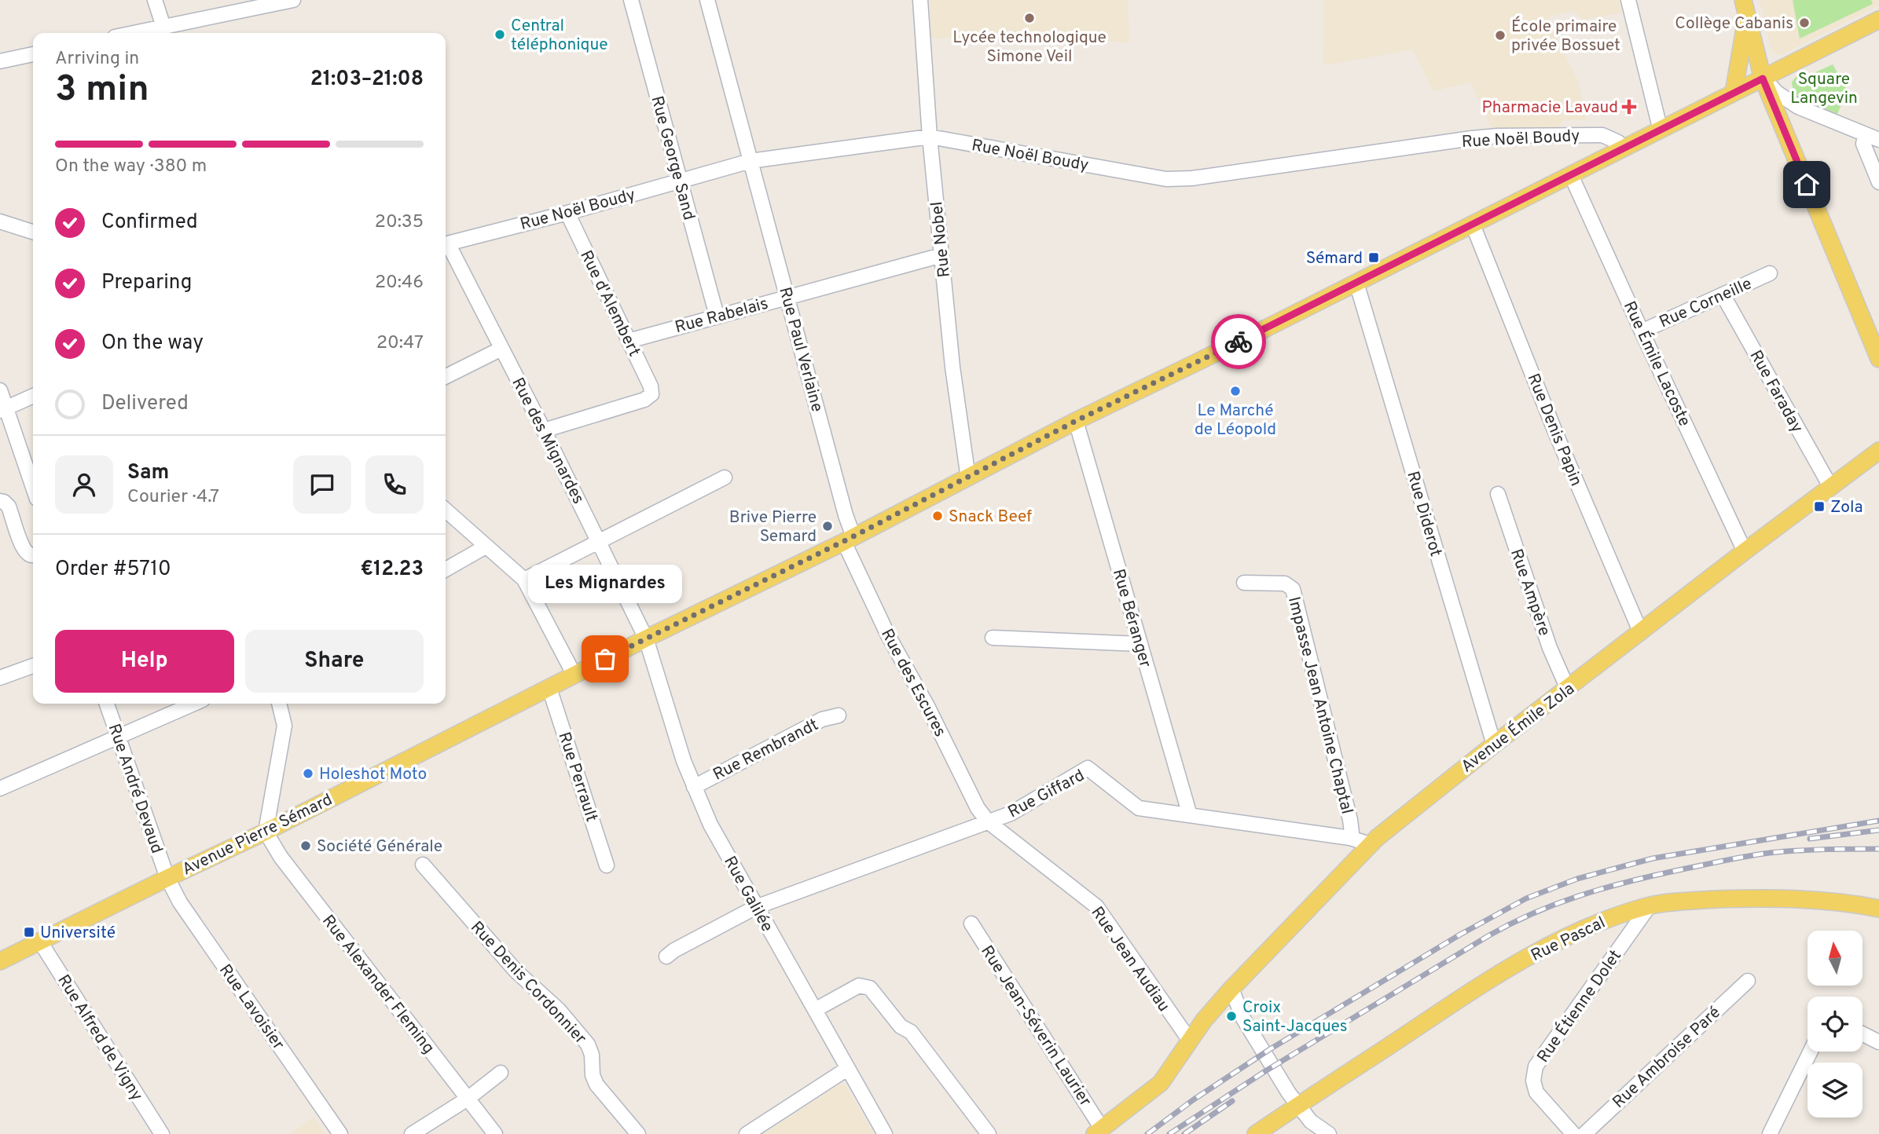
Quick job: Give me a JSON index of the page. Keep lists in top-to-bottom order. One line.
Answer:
{"streets":{"main road":["Avenue Émile Zola","Avenue Pierre Sémard","Rue Pascal"],"street":["Rue Noël Boudy","Rue George Sand","Rue Nobel","Rue Corneille","Rue d'Alembert","Rue Rabelais","Rue Paul Verlaine","Rue Émile Lacoste","Rue Faraday","Rue Denis Papin","Rue des Mignardes","Rue Diderot","Rue Ampère","Rue Béranger","Rue des Escures","Impasse Jean Antoine Chaptal","Rue Rembrandt","Rue Perrault","Rue André Devaud","Rue Giffard","Rue Galilée","Rue Jean Audiau","Rue Denis Cordonnier","Rue Alexander Fleming","Rue Étienne Dolet","Rue Lavoisier","Rue Jean-Séverin Laurier","Rue Alfred de Vigny","Rue Ambroise Paré"]},"crossings":[["Rue Noël Boudy","Rue George Sand"],["Rue Noël Boudy","Rue Nobel"],["Rue Noël Boudy","Rue d'Alembert"],["Rue Noël Boudy","Rue Paul Verlaine"],["Rue Noël Boudy","Avenue Pierre Sémard"],["Rue George Sand","Rue Rabelais"],["Rue Nobel","Rue Rabelais"],["Rue Nobel","Avenue Pierre Sémard"],["Rue Corneille","Rue Émile Lacoste"],["Rue Corneille","Rue Faraday"],["Rue d'Alembert","Rue Rabelais"],["Rue d'Alembert","Rue des Mignardes"],["Rue Rabelais","Rue Paul Verlaine"],["Rue Paul Verlaine","Rue des Escures"],["Rue Paul Verlaine","Avenue Pierre Sémard"],["Rue Émile Lacoste","Avenue Émile Zola"],["Rue Émile Lacoste","Avenue Pierre Sémard"],["Rue Faraday","Avenue Émile Zola"],["Rue Denis Papin","Avenue Émile Zola"],["Rue Denis Papin","Avenue Pierre Sémard"],["Rue des Mignardes","Avenue Pierre Sémard"],["Rue des Mignardes","Rue Galilée"],["Rue Diderot","Avenue Émile Zola"],["Rue Diderot","Avenue Pierre Sémard"],["Rue Ampère","Avenue Émile Zola"],["Rue Béranger","Rue Giffard"],["Rue Béranger","Avenue Pierre Sémard"],["Rue des Escures","Rue Giffard"],["Rue des Escures","Avenue Pierre Sémard"],["Rue des Escures","Rue Jean Audiau"],["Impasse Jean Antoine Chaptal","Rue Giffard"],["Avenue Émile Zola","Rue Giffard"],["Avenue Émile Zola","Rue Jean Audiau"],["Avenue Émile Zola","Rue Jean-Séverin Laurier"],["Rue Rembrandt","Rue Galilée"],["Rue Perrault","Avenue Pierre Sémard"],["Rue André Devaud","Avenue Pierre Sémard"],["Rue André Devaud","Rue Lavoisier"],["Rue Giffard","Rue Galilée"],["Rue Giffard","Rue Jean Audiau"],["Avenue Pierre Sémard","Rue Galilée"],["Avenue Pierre Sémard","Rue Alexander Fleming"],["Avenue Pierre Sémard","Rue Lavoisier"],["Avenue Pierre Sémard","Rue Alfred de Vigny"],["Rue Pascal","Rue Étienne Dolet"]],"parks":["Square Langevin"],"places":{"other":["Lycée technologique Simone Veil","Collège Cabanis","Central téléphonique","École primaire privée Bossuet","Le Marché de Léopold","Snack Beef","Brive Pierre Semard","Les Mignardes","Holeshot Moto","Société Générale","Croix Saint-Jacques"],"health":["Pharmacie Lavaud"],"transit":["Sémard","Zola","Université"]},"north":"top","page":{"heading":["3 min","Arriving in","21:03–21:08"],"panel":["Sam","Courier · 4.7","Order #5710","€12.23"],"bar":"On the way · 380 m","list":[["Confirmed","20:35"],["Preparing","20:46"],["On the way","20:47"],"Delivered"],"bubble":"Les Mignardes","buttons":["Help","Share"]}}
